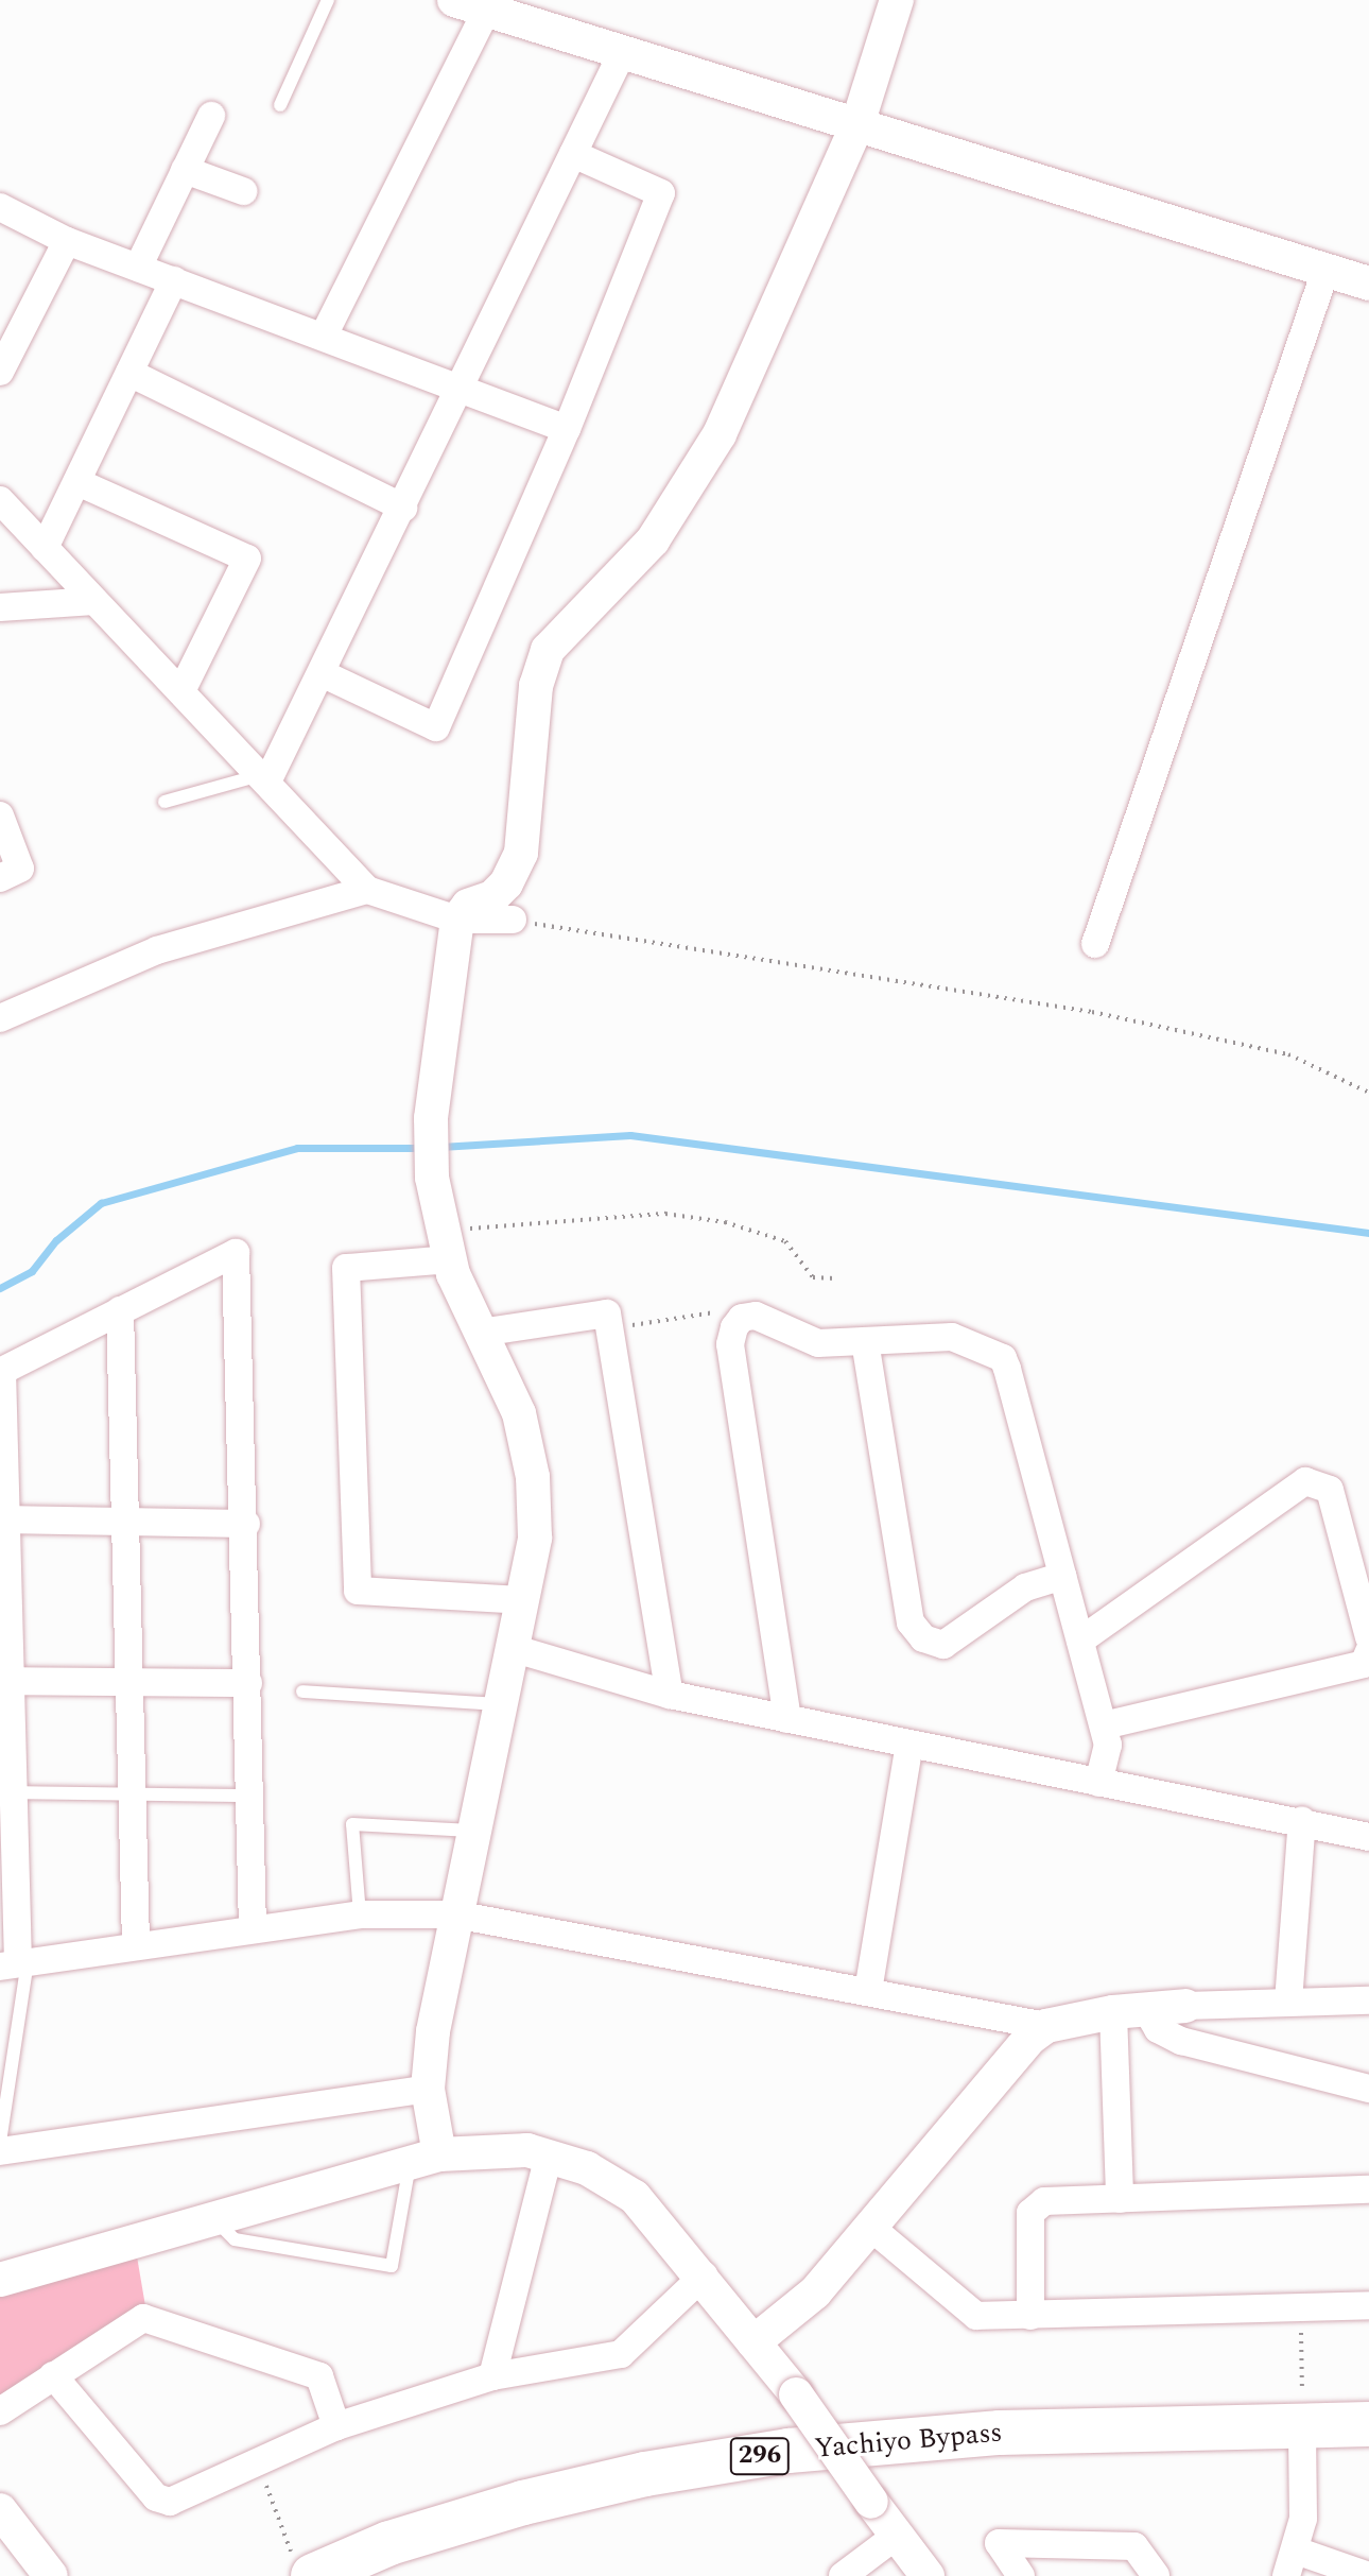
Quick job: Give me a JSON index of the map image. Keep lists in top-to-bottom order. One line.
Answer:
{"streets":{"highway":["Yachiyo Bypass","296"]}}
